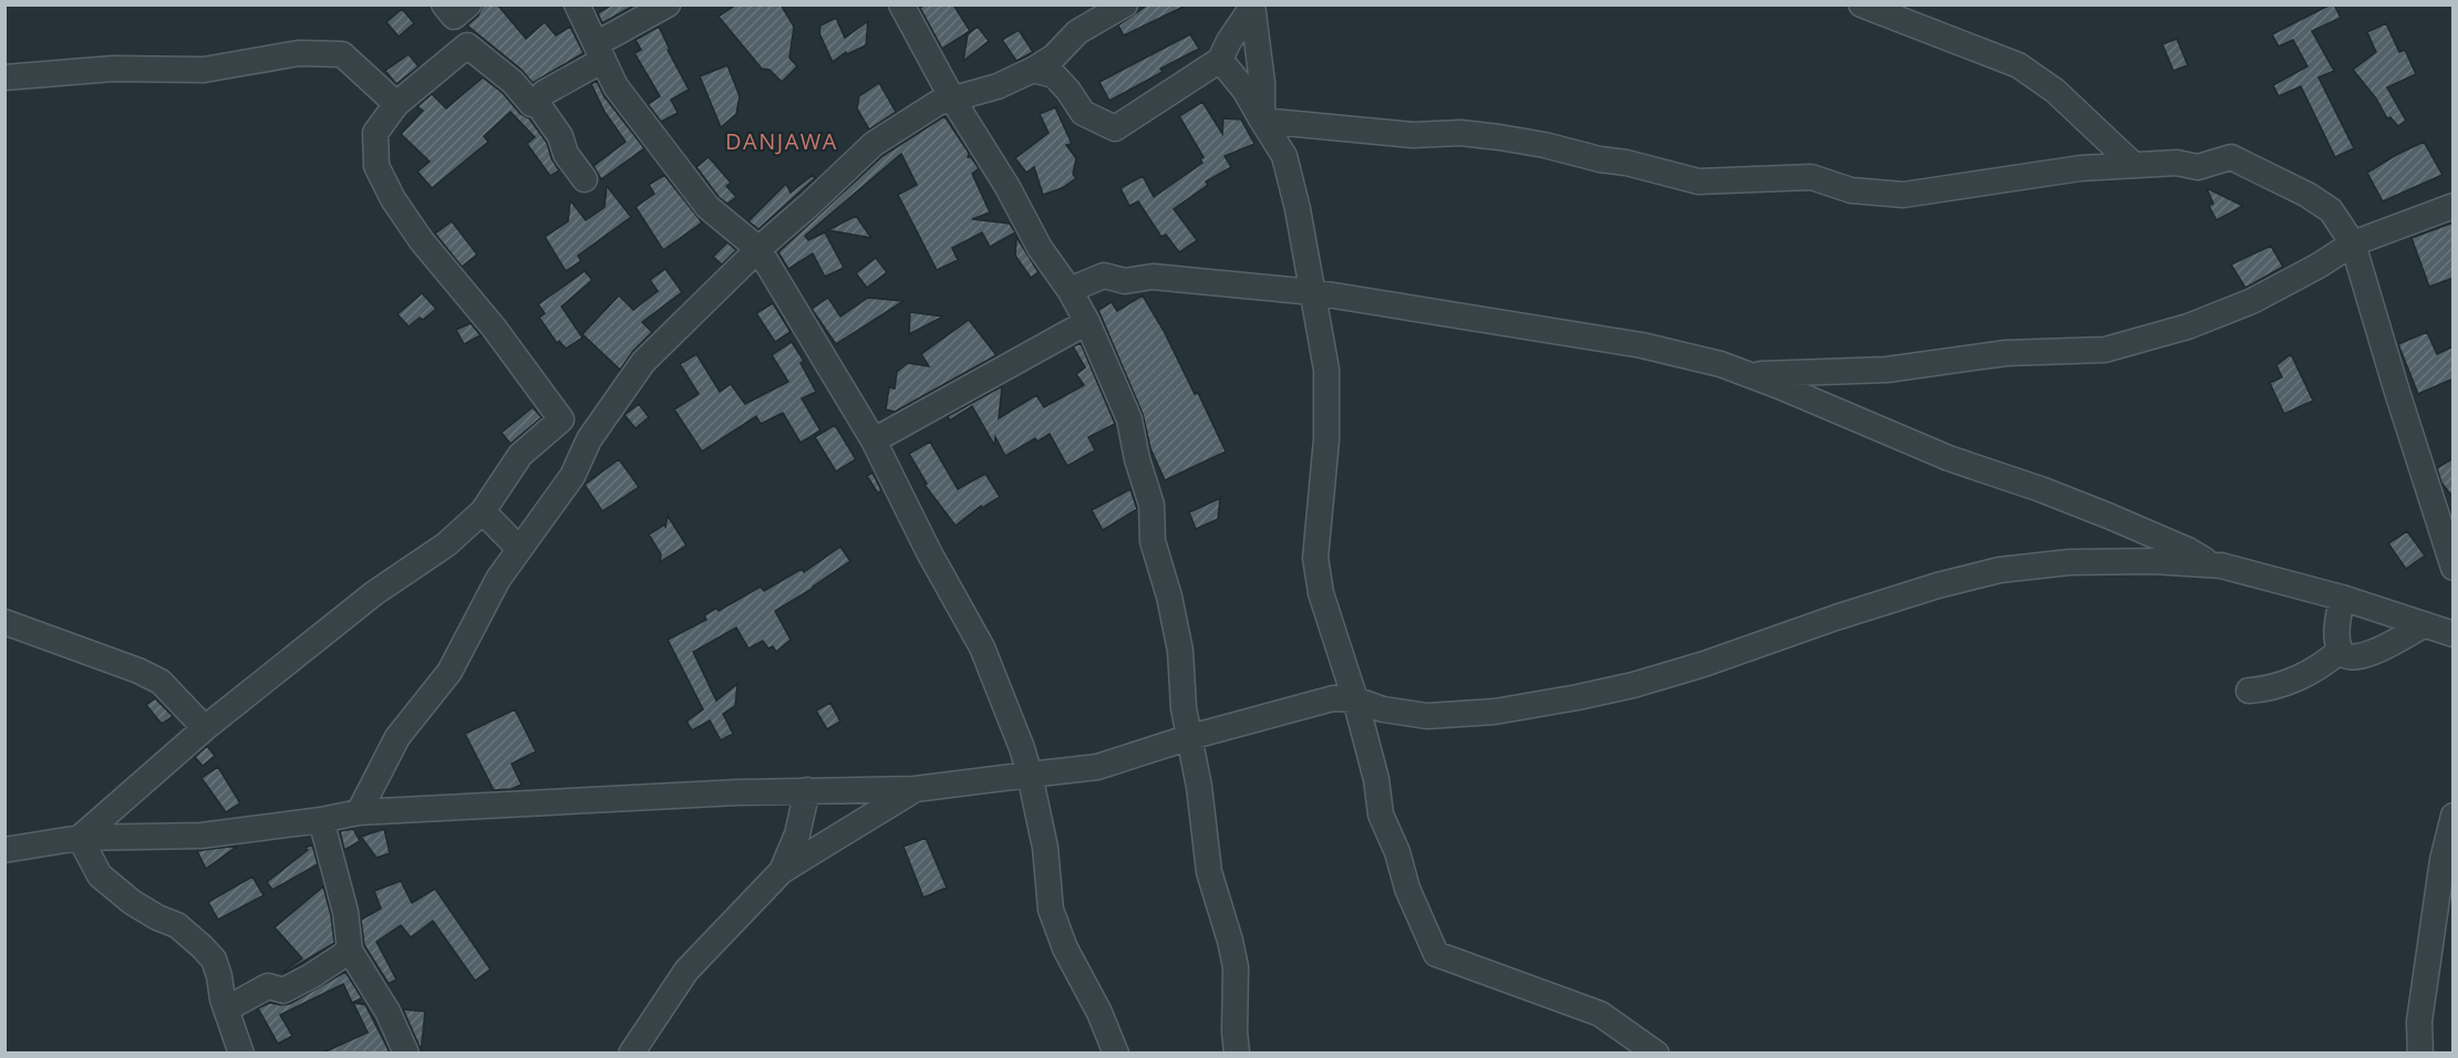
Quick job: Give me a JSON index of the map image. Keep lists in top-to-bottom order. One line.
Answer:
{"districts":["DANJAWA"]}
